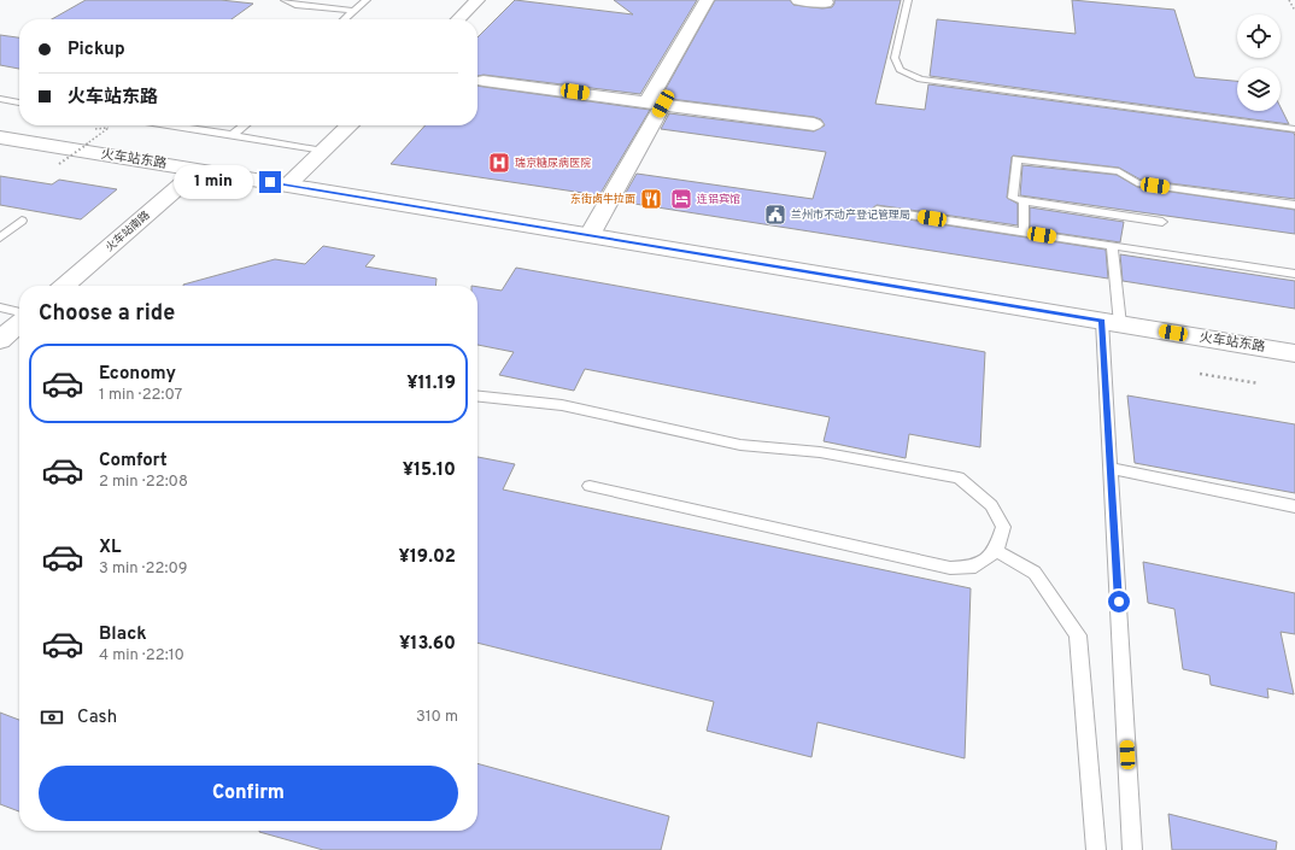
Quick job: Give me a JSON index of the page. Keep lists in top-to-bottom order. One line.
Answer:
{"streets":{"main road":["火车站东路","火车站南路"]},"crossings":[["火车站东路","火车站南路"]],"places":{"hospital":["瑞京糖尿病医院"],"restaurant":["东街卤牛拉面"],"hotel":["连铝宾馆"],"public building":["兰州市不动产登记管理局"]},"page":{"banner":["Pickup","火车站东路"],"bubble":"1 min","heading":"Choose a ride","list":[{"name":"Economy","note":"1 min · 22:07","value":"¥11.19"},{"name":"Comfort","note":"2 min · 22:08","value":"¥15.10"},{"name":"XL","note":"3 min · 22:09","value":"¥19.02"},{"name":"Black","note":"4 min · 22:10","value":"¥13.60"}],"pay":["Cash","310 m"],"buttons":"Confirm"}}
